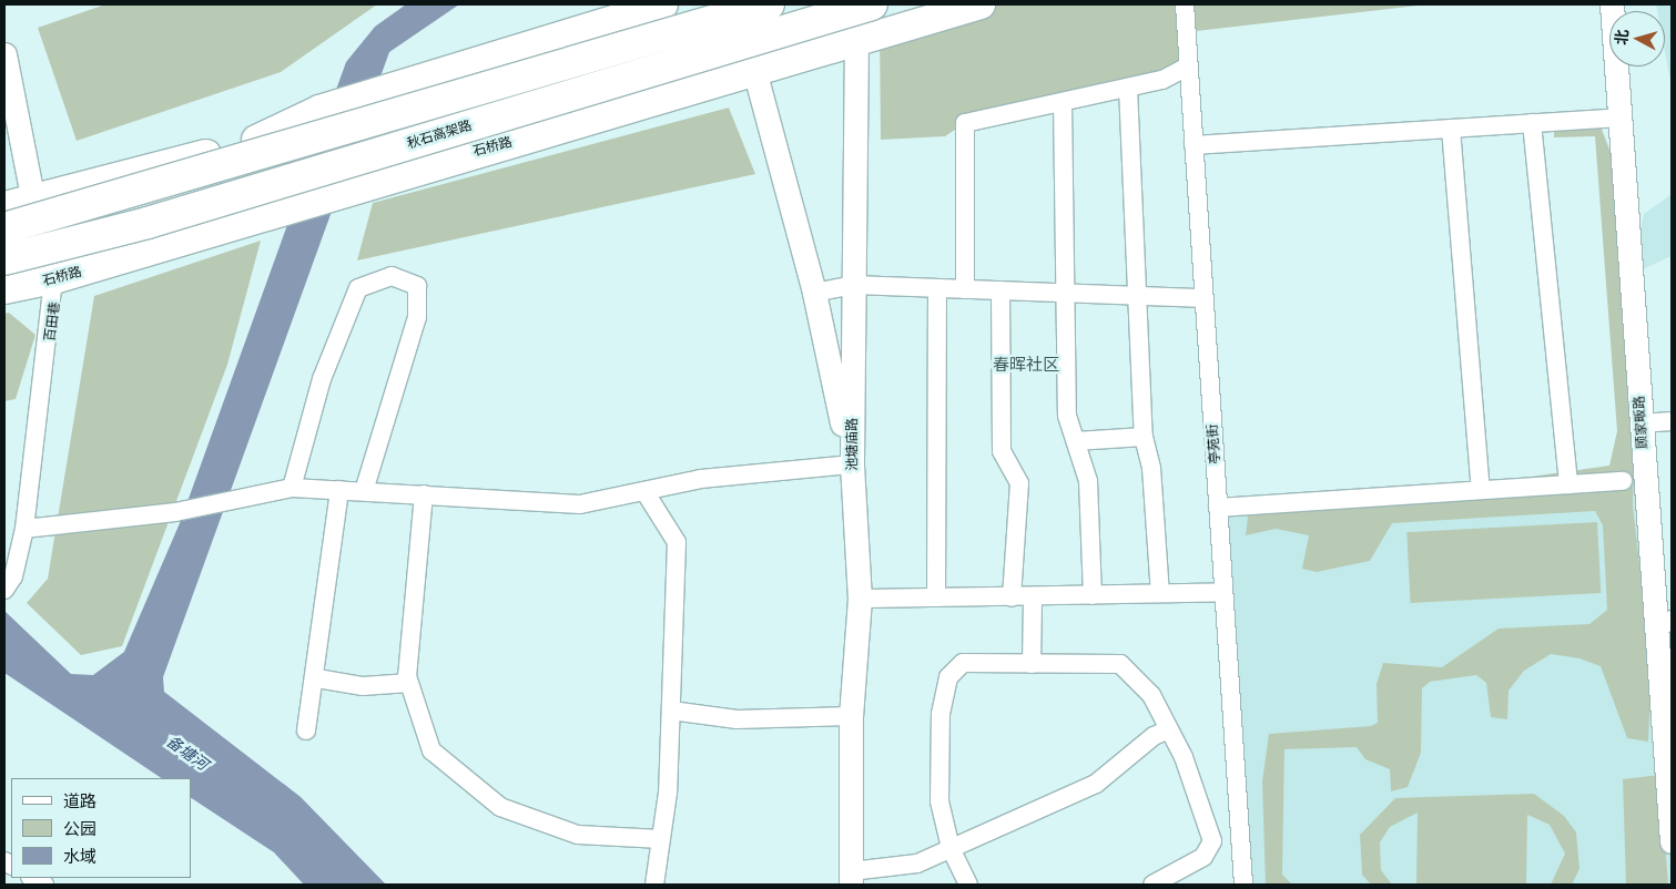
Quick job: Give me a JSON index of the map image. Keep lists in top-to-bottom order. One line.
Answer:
{"streets":{"highway":["秋石高架路"],"main road":["石桥路"],"street":["百田巷","顾家畈路","池塘庙路","亭苑街"]},"crossings":[["石桥路","百田巷"],["石桥路","池塘庙路"]],"districts":["春晖社区"],"water":["备塘河"],"legend":["道路","公园","水域"],"north":"left"}
